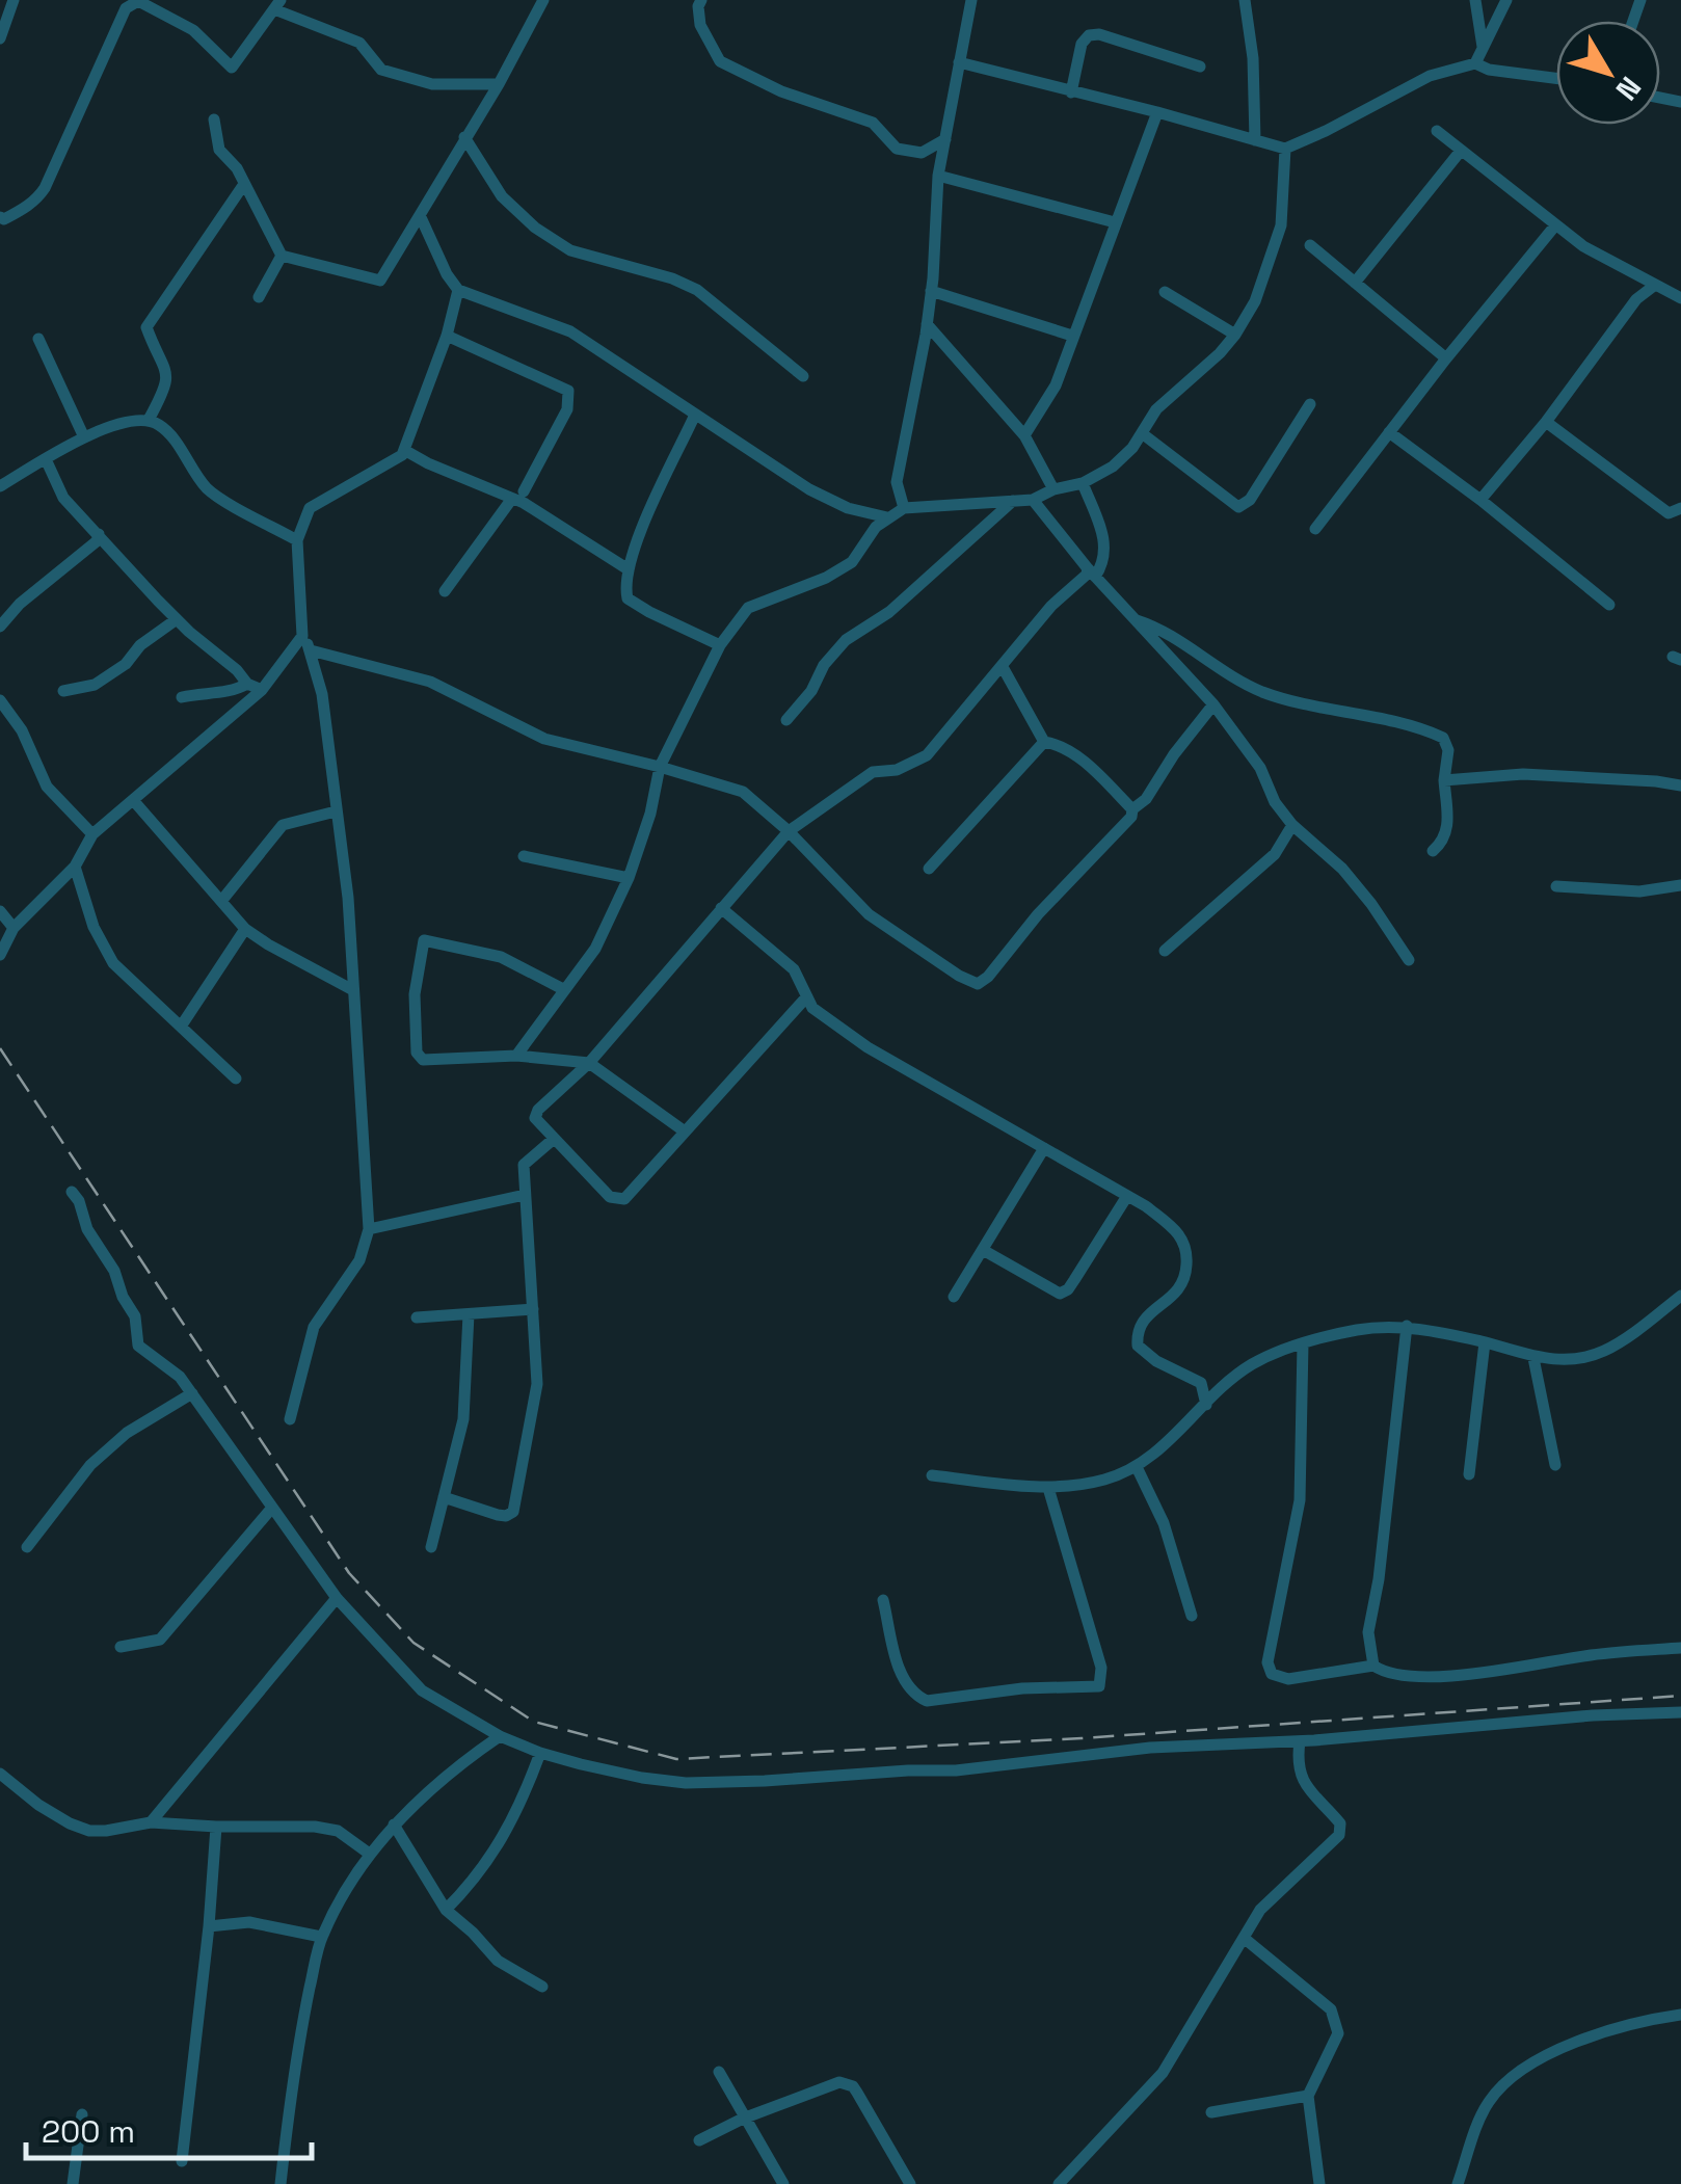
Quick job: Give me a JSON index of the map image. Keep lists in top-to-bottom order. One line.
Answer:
{"scale_bar":"200 m","north":"bottom right"}
